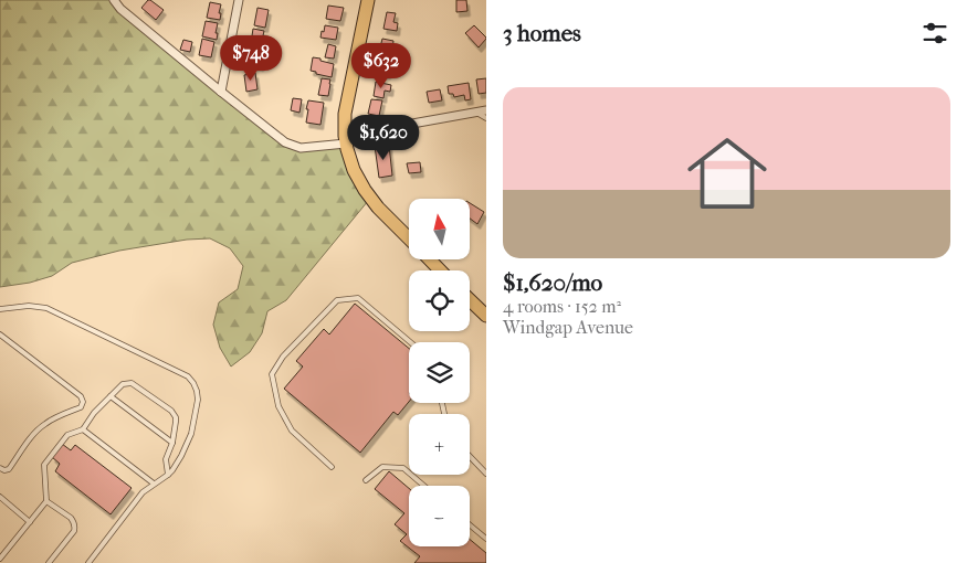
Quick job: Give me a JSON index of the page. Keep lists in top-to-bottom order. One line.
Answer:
{"north":"top","page":{"heading":"3 homes","price":["$748","$632","$1,620"],"list":[{"name":"$1,620/mo","note":"4 rooms · 152 m² · Windgap Avenue"}],"map_buttons":["+","−"]}}
